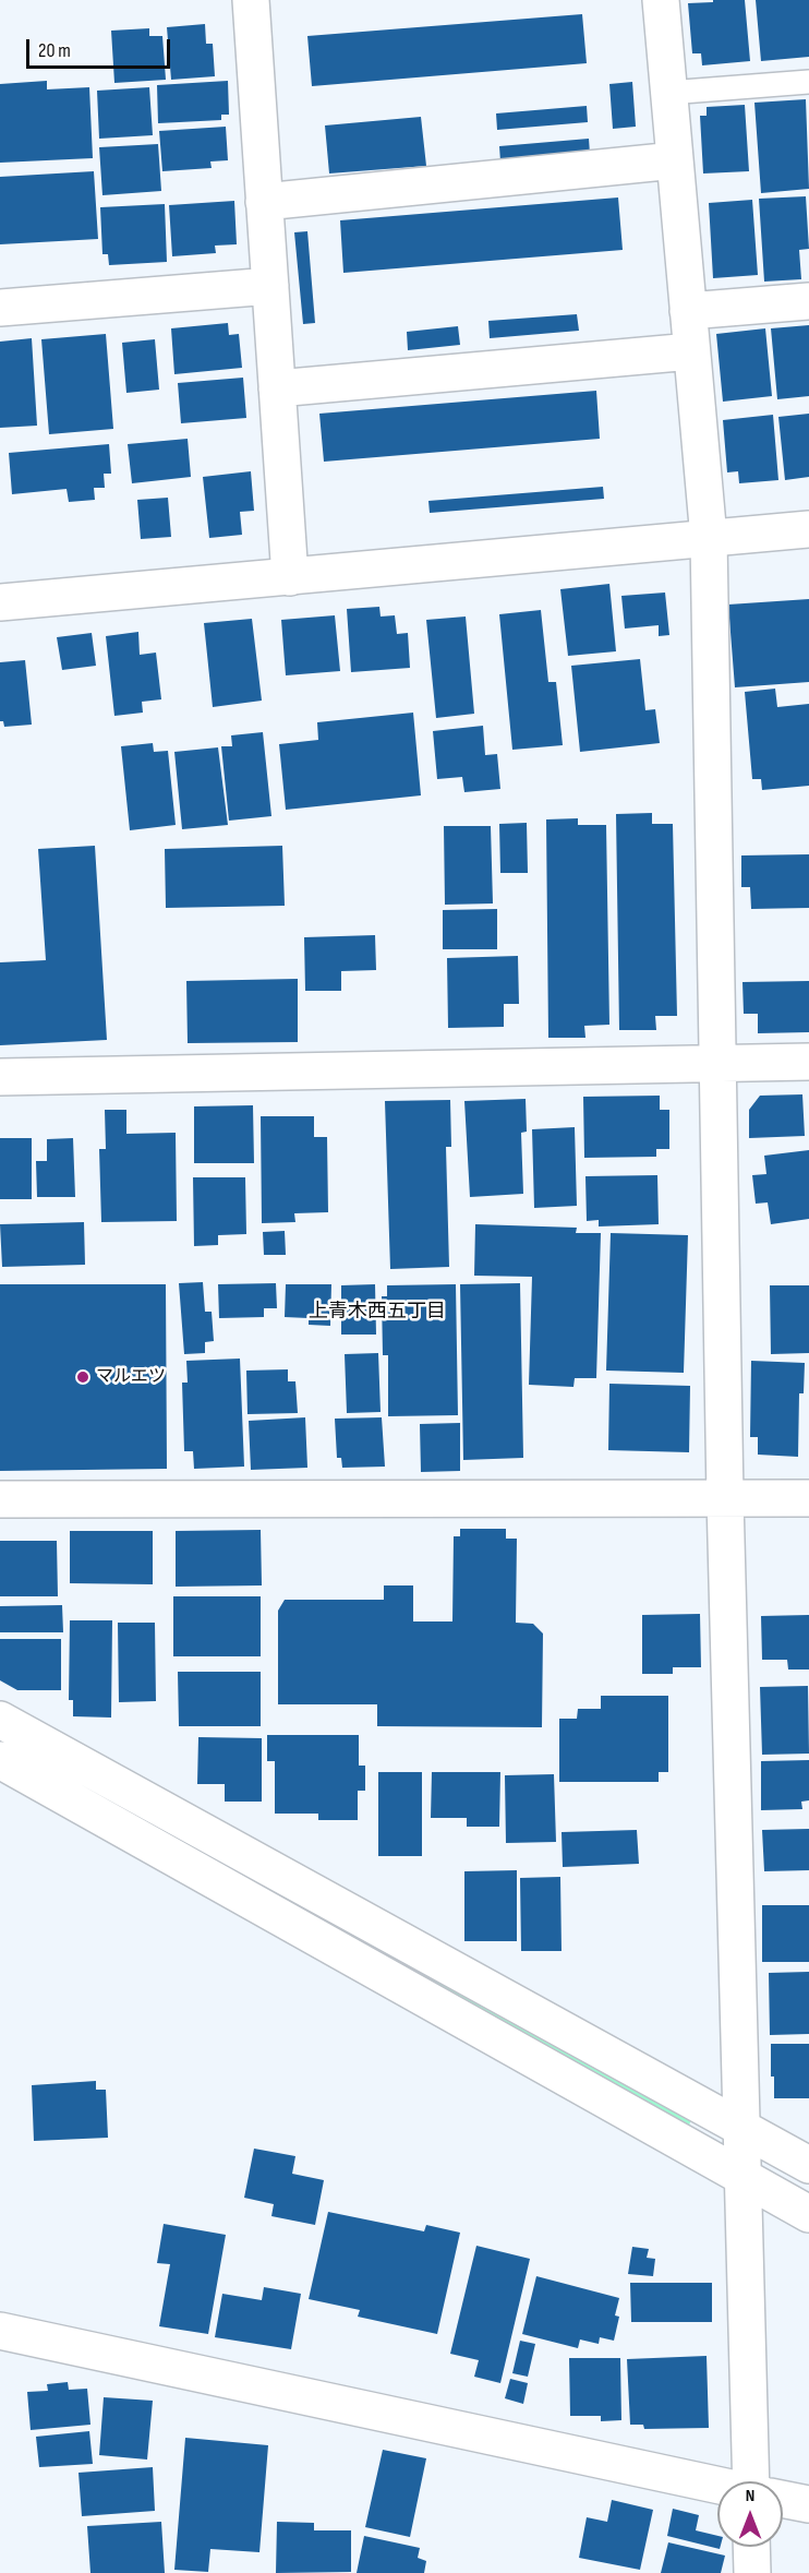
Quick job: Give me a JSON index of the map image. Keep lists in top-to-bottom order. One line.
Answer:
{"districts":["上青木西五丁目"],"places":["マルエツ"],"scale_bar":"20 m","north":"top"}
